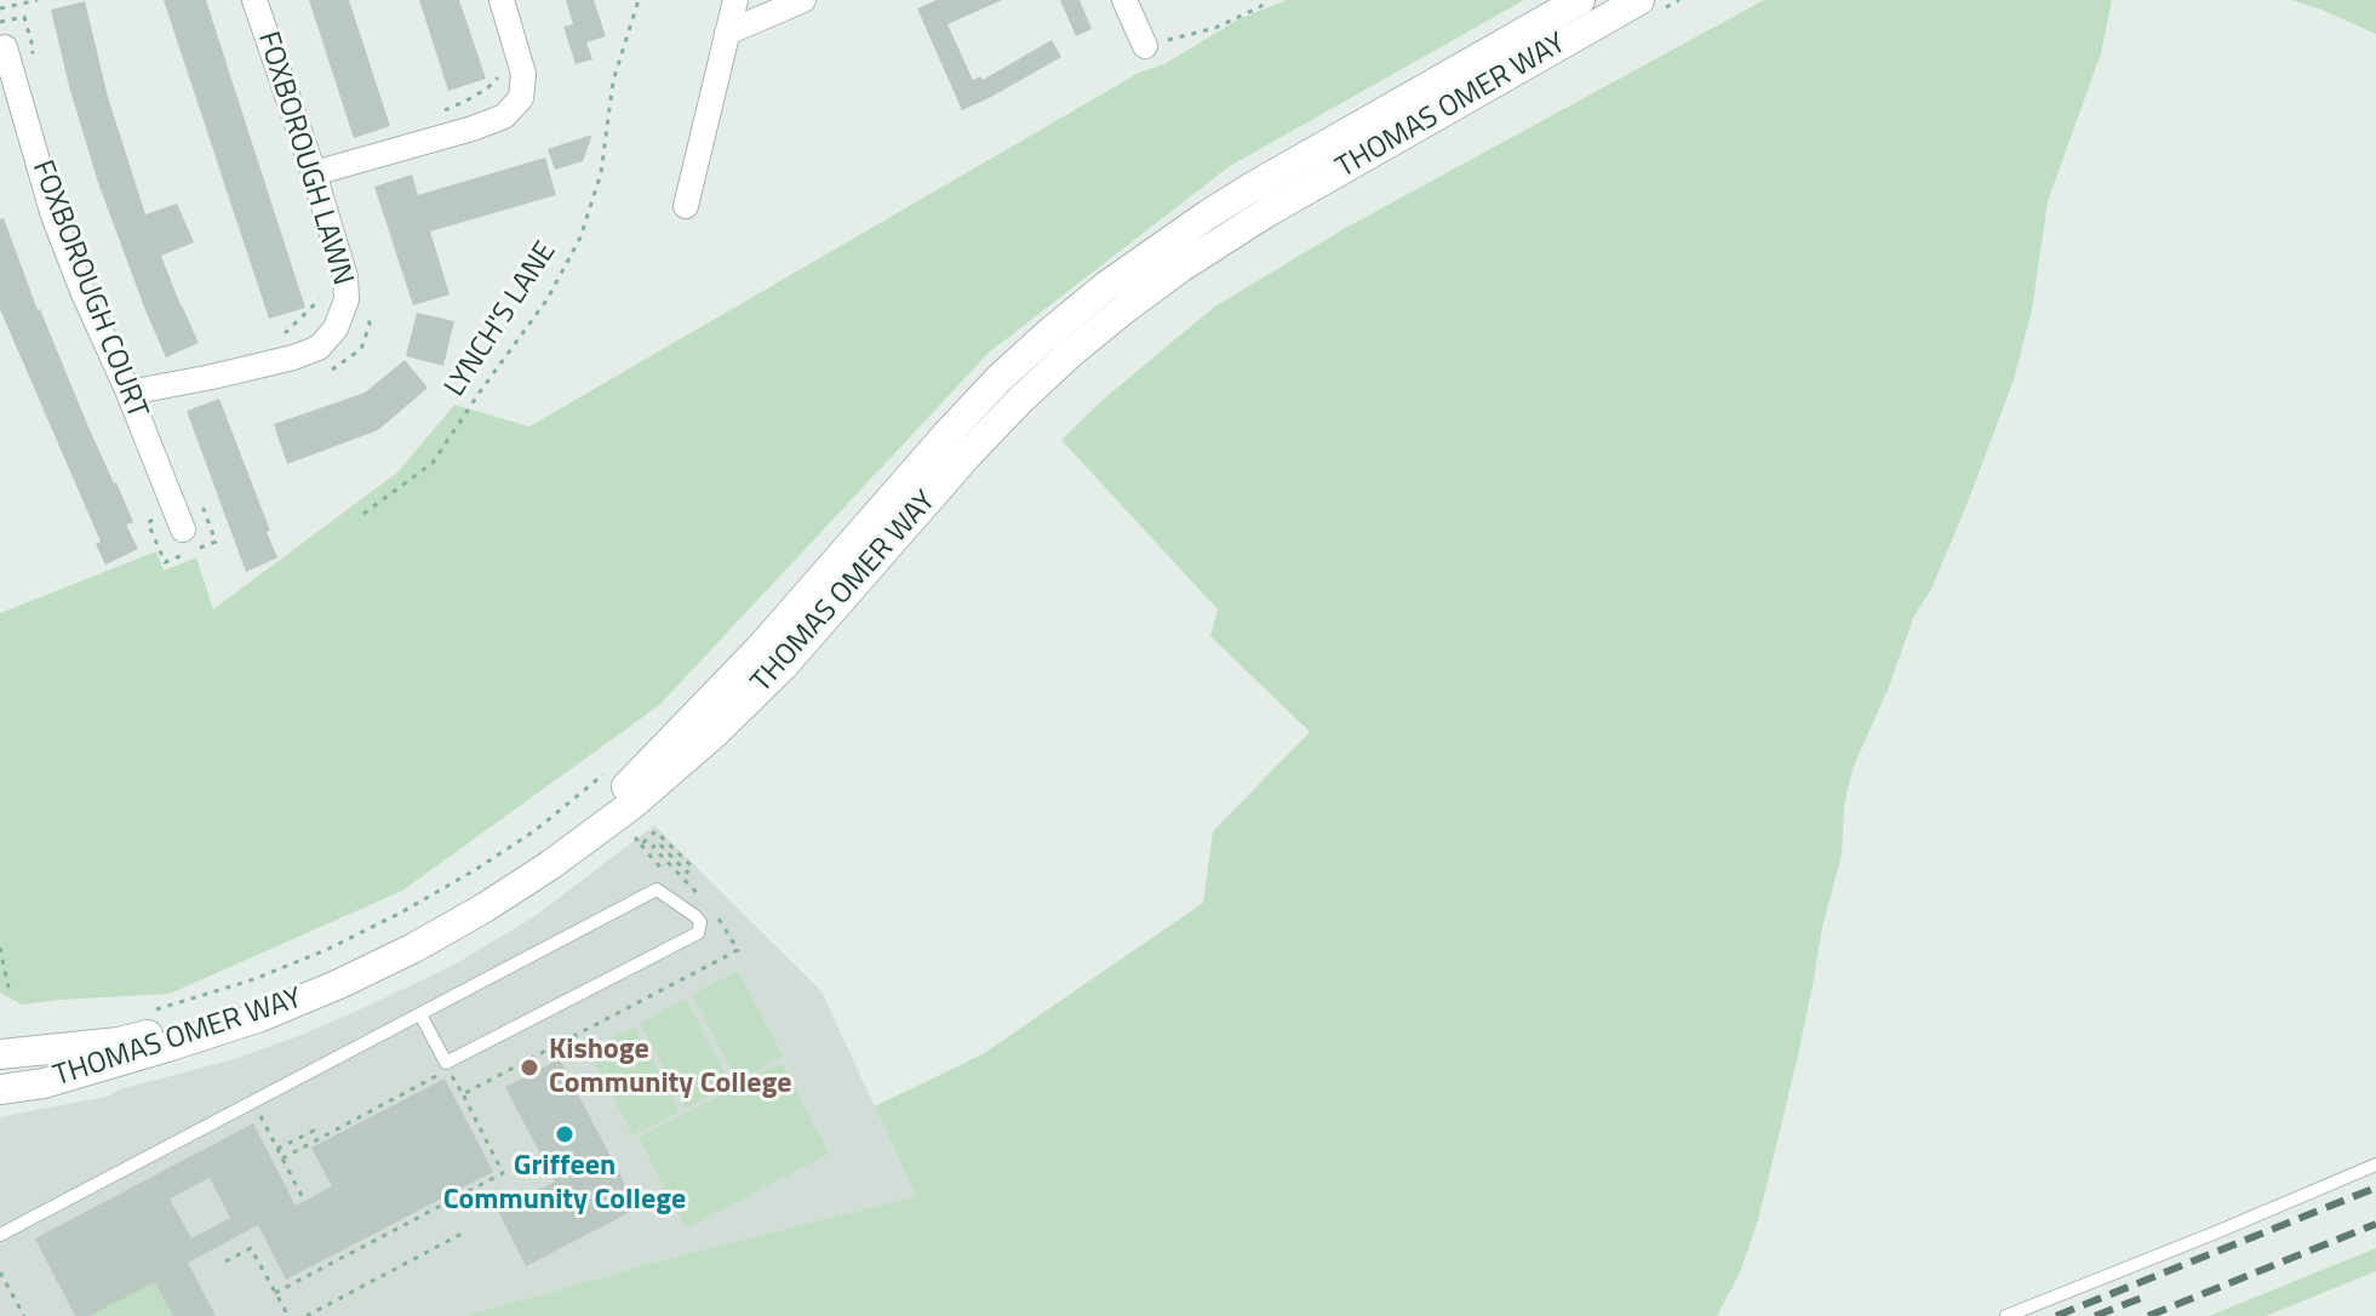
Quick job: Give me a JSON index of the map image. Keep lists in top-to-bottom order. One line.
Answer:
{"streets":{"street":["THOMAS OMER WAY","FOXBOROUGH LAWN","FOXBOROUGH COURT"],"path":["LYNCH'S LANE"]},"crossings":[["FOXBOROUGH LAWN","FOXBOROUGH COURT"]],"places":["Kishoge Community College","Griffeen Community College"]}
